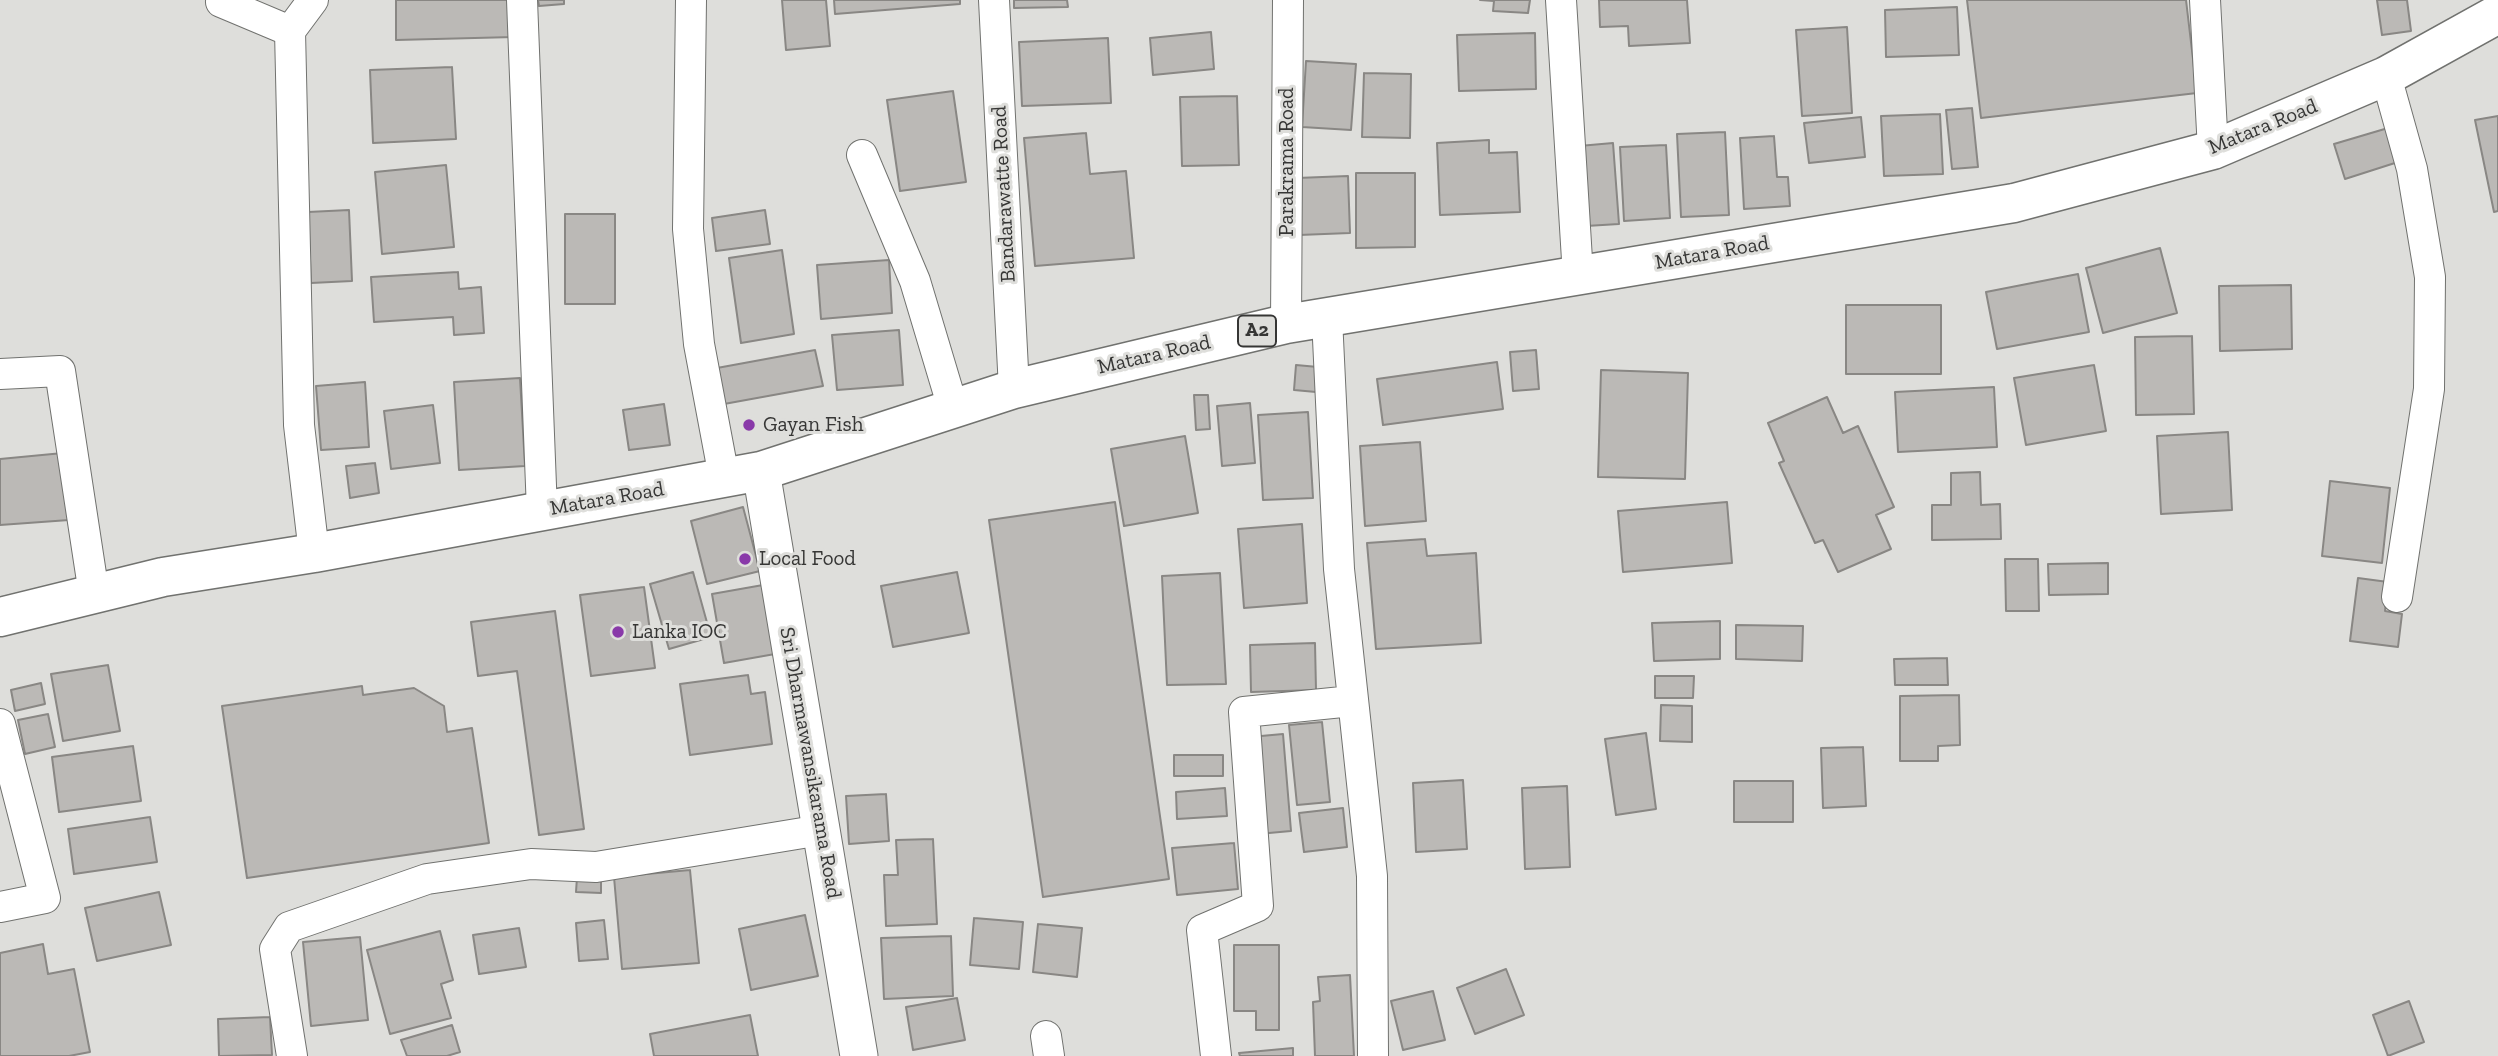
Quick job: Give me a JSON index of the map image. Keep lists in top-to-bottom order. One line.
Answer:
{"streets":{"highway":["Matara Road","A2"],"street":["Parakrama Road","Bandarawatte Road","Sri Dharmawansikarama Road"]},"crossings":[["Matara Road","Parakrama Road"],["Matara Road","Bandarawatte Road"],["Matara Road","Sri Dharmawansikarama Road"]],"places":["Gayan Fish","Local Food","Lanka IOC"]}
